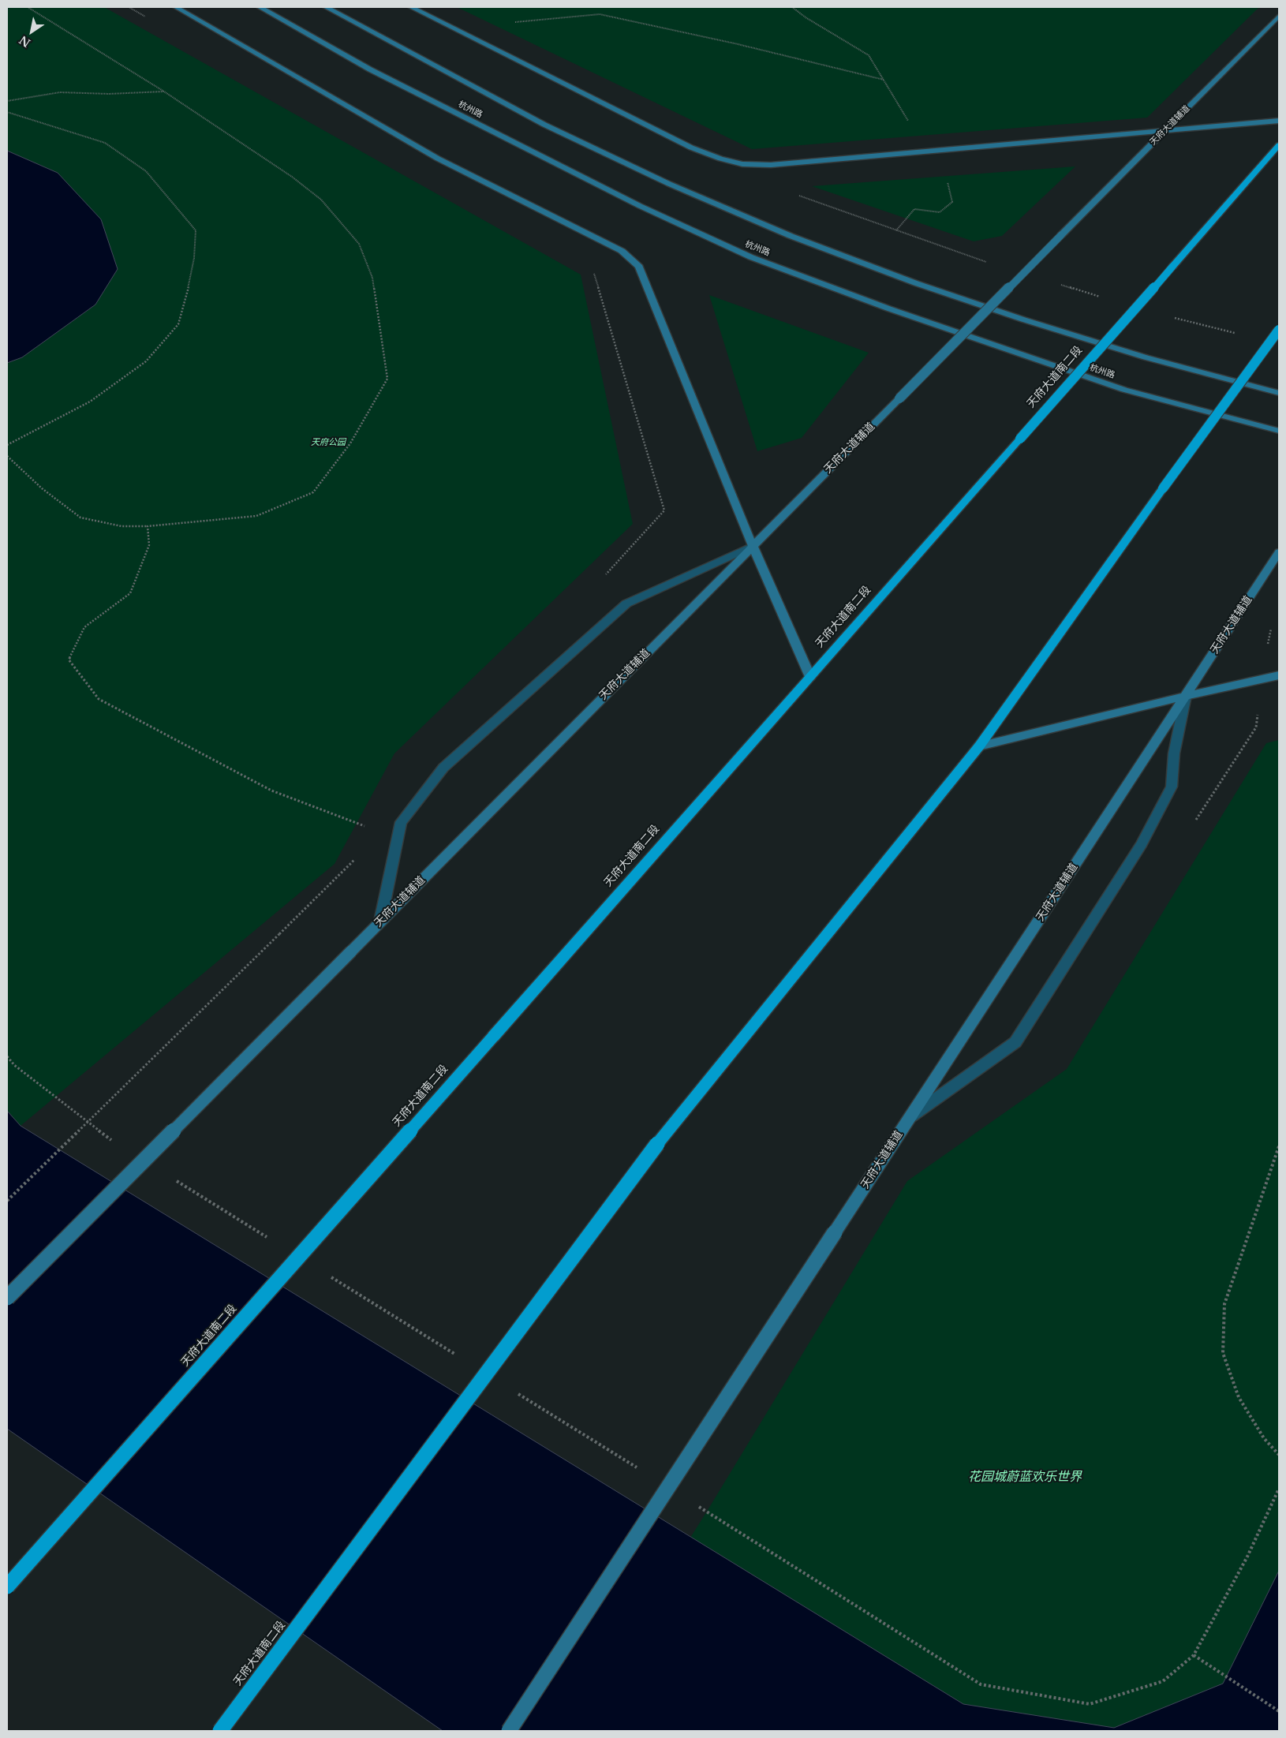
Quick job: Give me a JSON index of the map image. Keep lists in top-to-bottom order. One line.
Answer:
{"streets":{"highway":["天府大道南二段"],"main road":["杭州路","天府大道辅道"]},"parks":["天府公园","花园城蔚蓝欢乐世界"],"north":"bottom left"}
